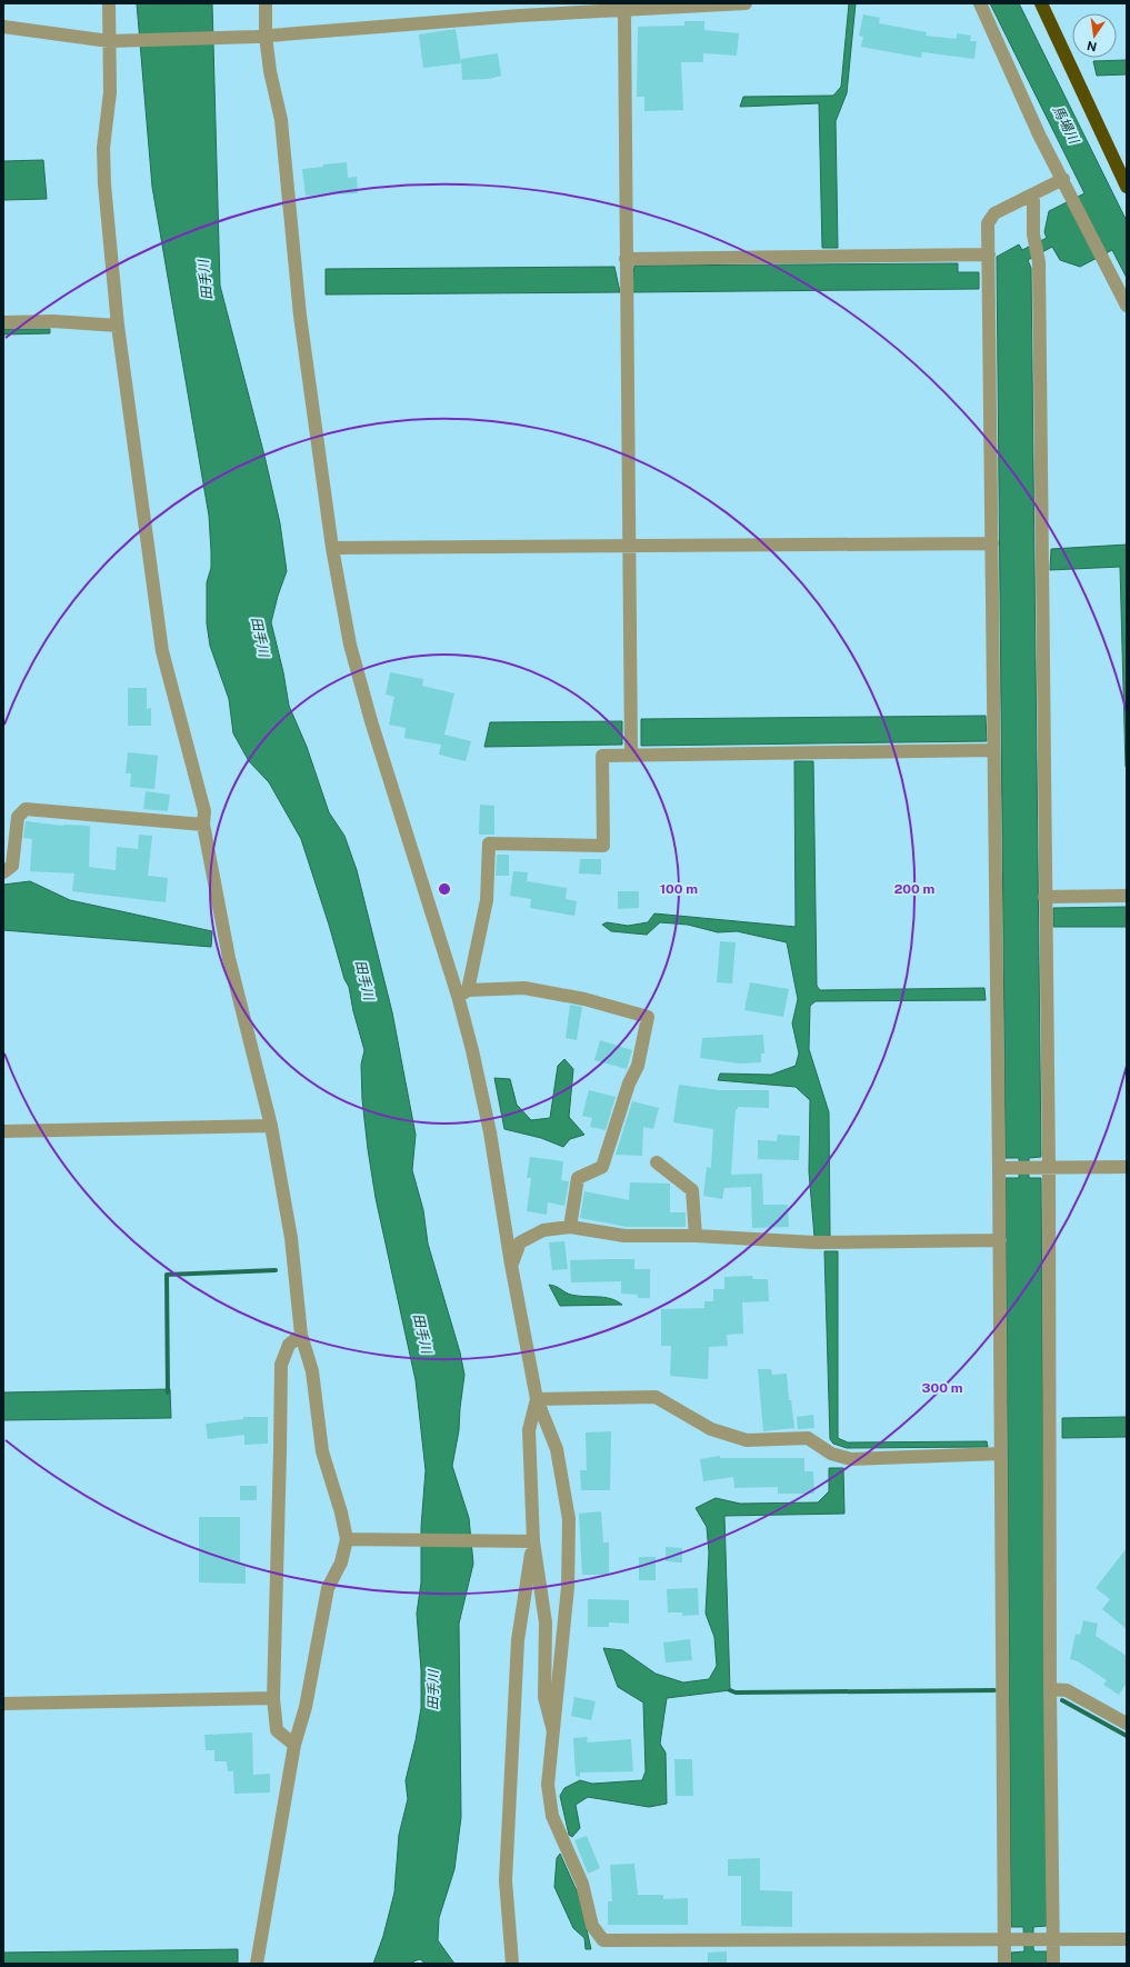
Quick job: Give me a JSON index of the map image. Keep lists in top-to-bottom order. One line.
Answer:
{"water":["馬場川","田手川"],"north":"bottom","rings":["100 m","200 m","300 m"]}
